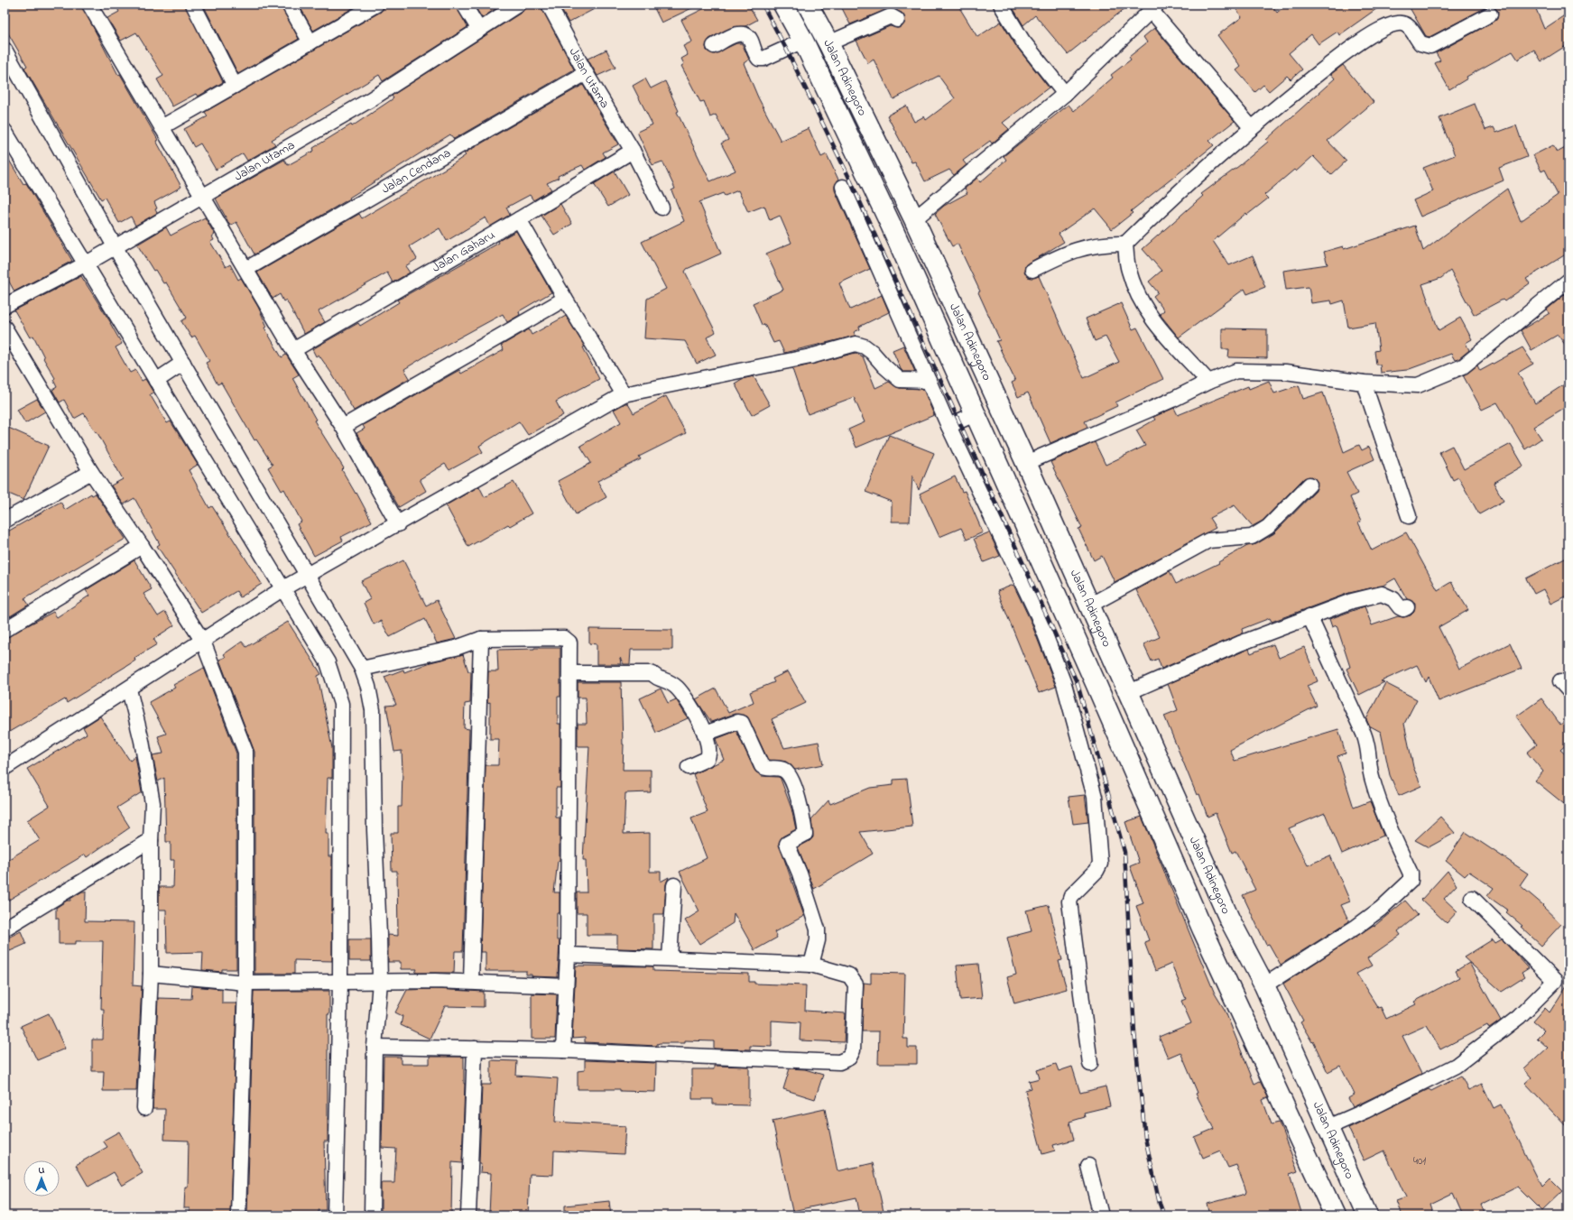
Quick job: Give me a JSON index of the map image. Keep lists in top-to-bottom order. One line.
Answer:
{"streets":{"highway":["Jalan Adinegoro"],"street":["Jalan Utama","Jalan Cendana","Jalan Gaharu"]},"crossings":[["Jalan Utama","Jalan Cendana"],["Jalan Utama","Jalan Gaharu"]],"house_numbers":["401"],"north":"top"}
